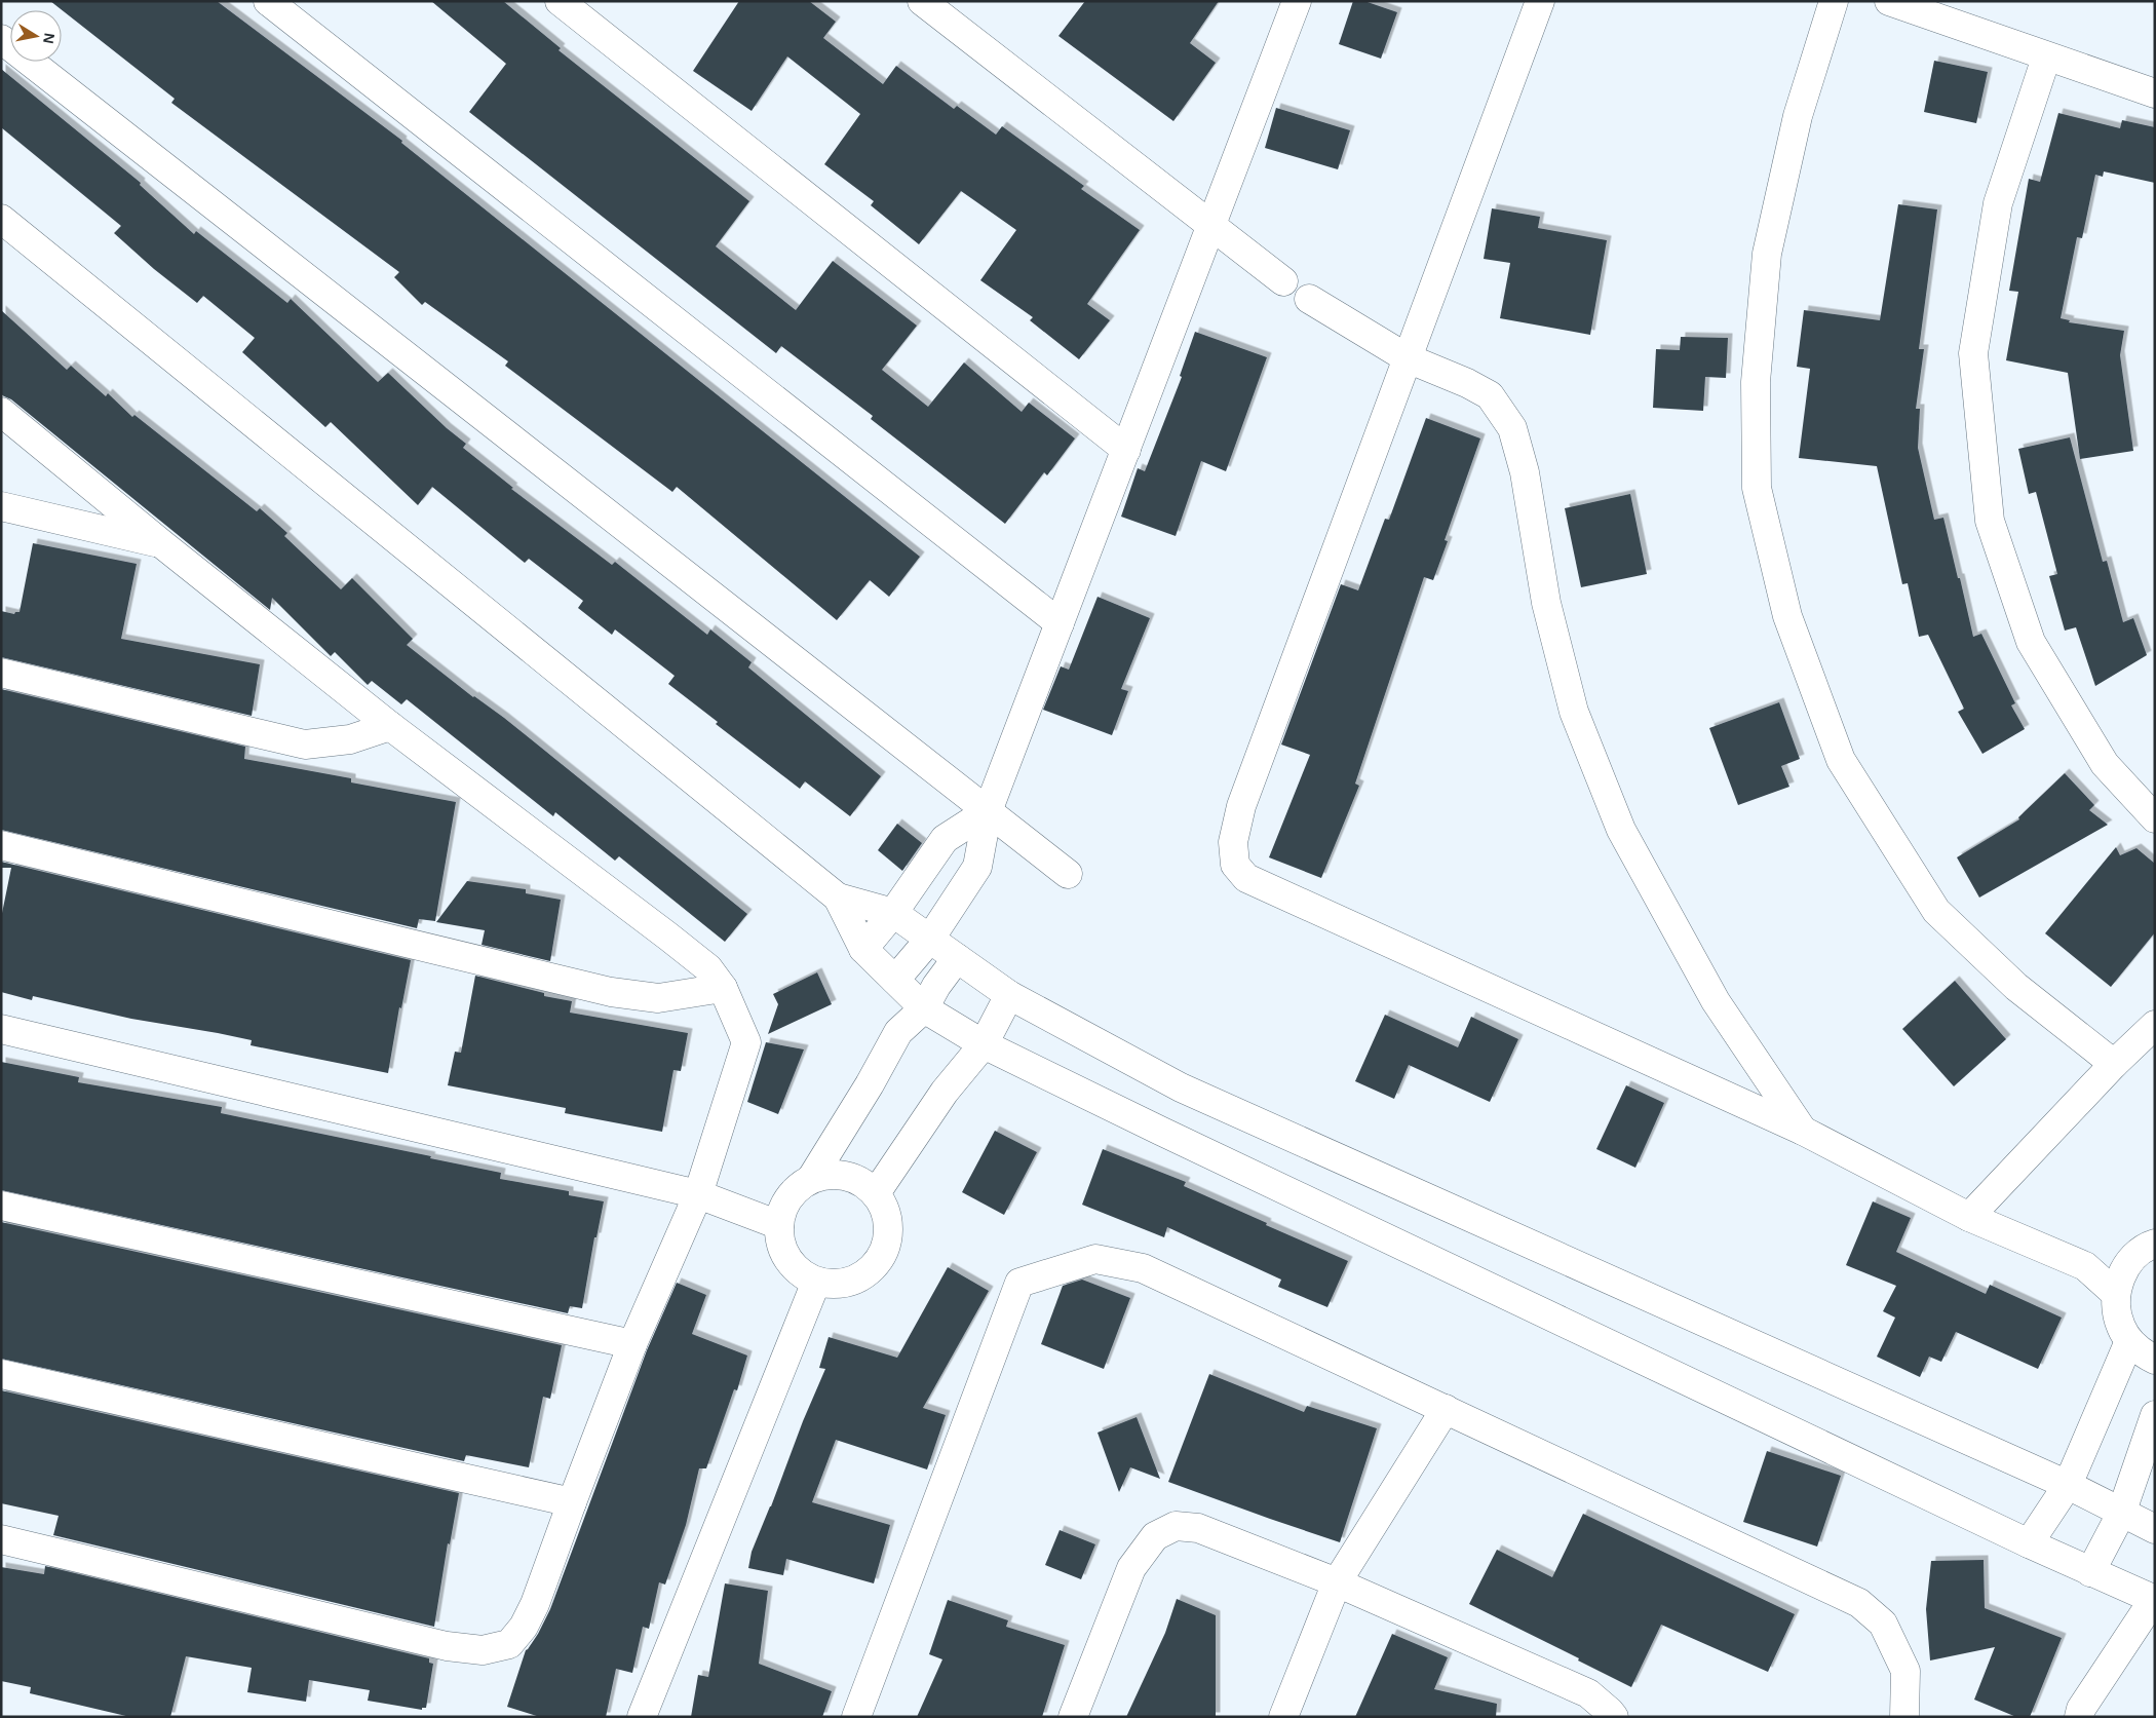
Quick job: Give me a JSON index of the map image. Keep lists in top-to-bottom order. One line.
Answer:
{"north":"right"}
